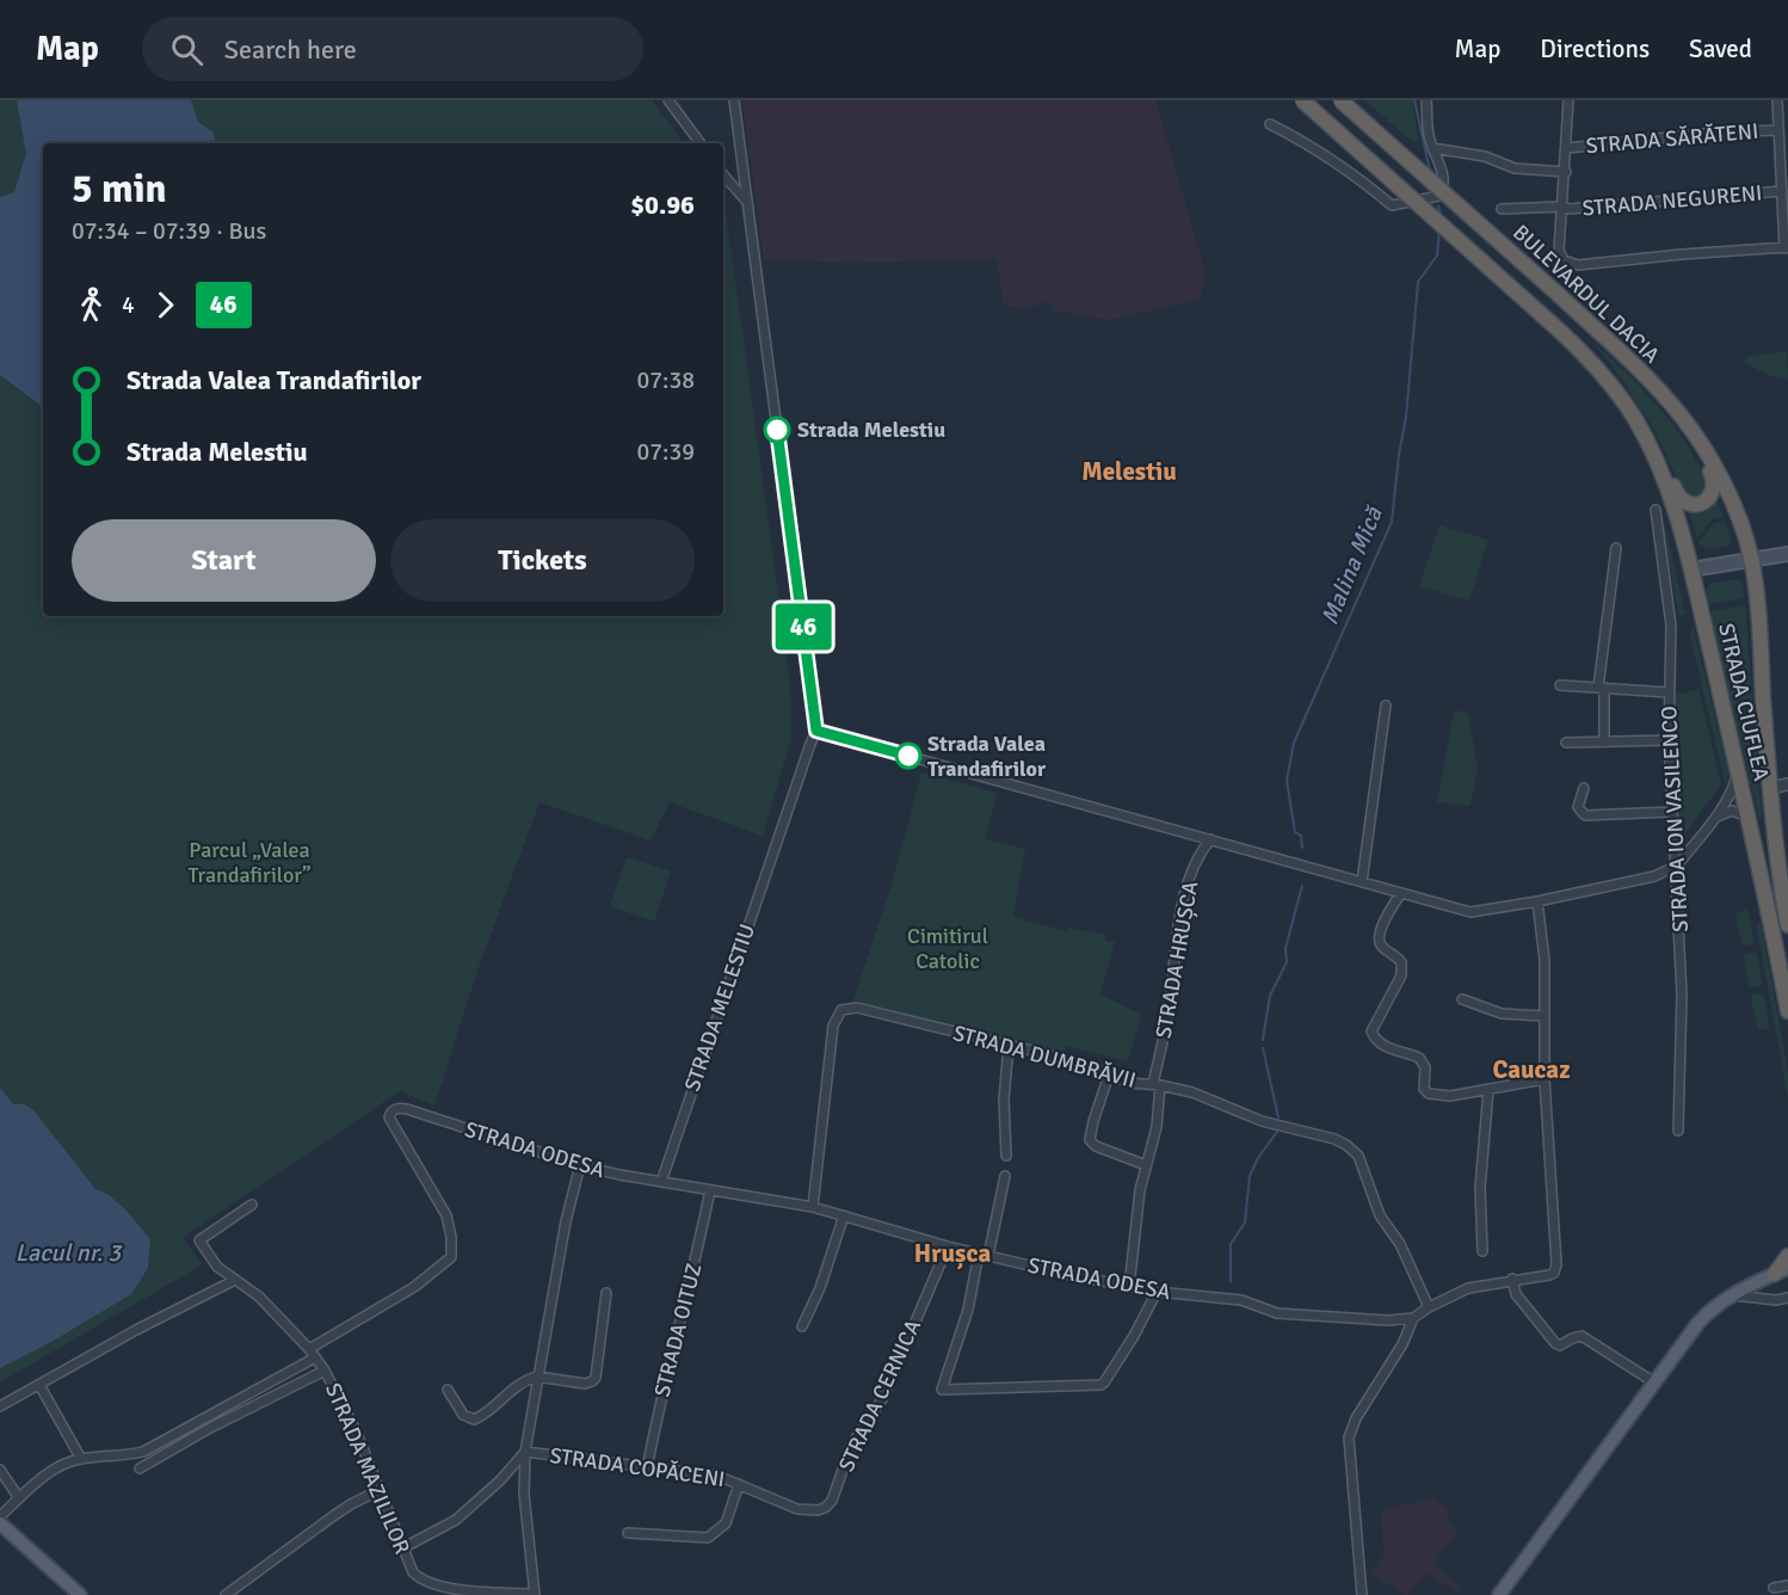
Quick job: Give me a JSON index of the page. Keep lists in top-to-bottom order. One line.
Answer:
{"streets":{"highway":["BULEVARDUL DACIA","STRADA CIUFLEA"],"street":["STRADA SĂRĂTENI","STRADA NEGURENI","STRADA ION VASILENCO","STRADA HRUȘCA","STRADA MELESTIU","STRADA DUMBRĂVII","STRADA ODESA","STRADA OITUZ","STRADA CERNICA","STRADA COPĂCENI","STRADA MAZILILOR"]},"crossings":[["BULEVARDUL DACIA","STRADA CIUFLEA"],["STRADA HRUȘCA","STRADA DUMBRĂVII"],["STRADA HRUȘCA","STRADA ODESA"],["STRADA MELESTIU","STRADA ODESA"],["STRADA DUMBRĂVII","STRADA ODESA"],["STRADA ODESA","STRADA OITUZ"],["STRADA ODESA","STRADA CERNICA"],["STRADA ODESA","STRADA MAZILILOR"],["STRADA OITUZ","STRADA COPĂCENI"],["STRADA CERNICA","STRADA COPĂCENI"]],"districts":["Melestiu","Caucaz","Hrușca"],"water":["Malina Mică","Lacul nr. 3"],"parks":["Parcul „Valea Trandafirilor”","Cimitirul Catolic"],"places":["Strada Melestiu","Strada Valea Trandafirilor"],"lines":["bus line 46"],"page":{"header":"Map","search":"Search here","nav":["Map","Directions","Saved"],"on_map":"46","heading":["5 min","07:34 – 07:39 · Bus","$0.96"],"legs":["4","46"],"list":[{"name":"Strada Valea Trandafirilor","value":"07:38"},{"name":"Strada Melestiu","value":"07:39"}],"buttons":["Start","Tickets"]}}
